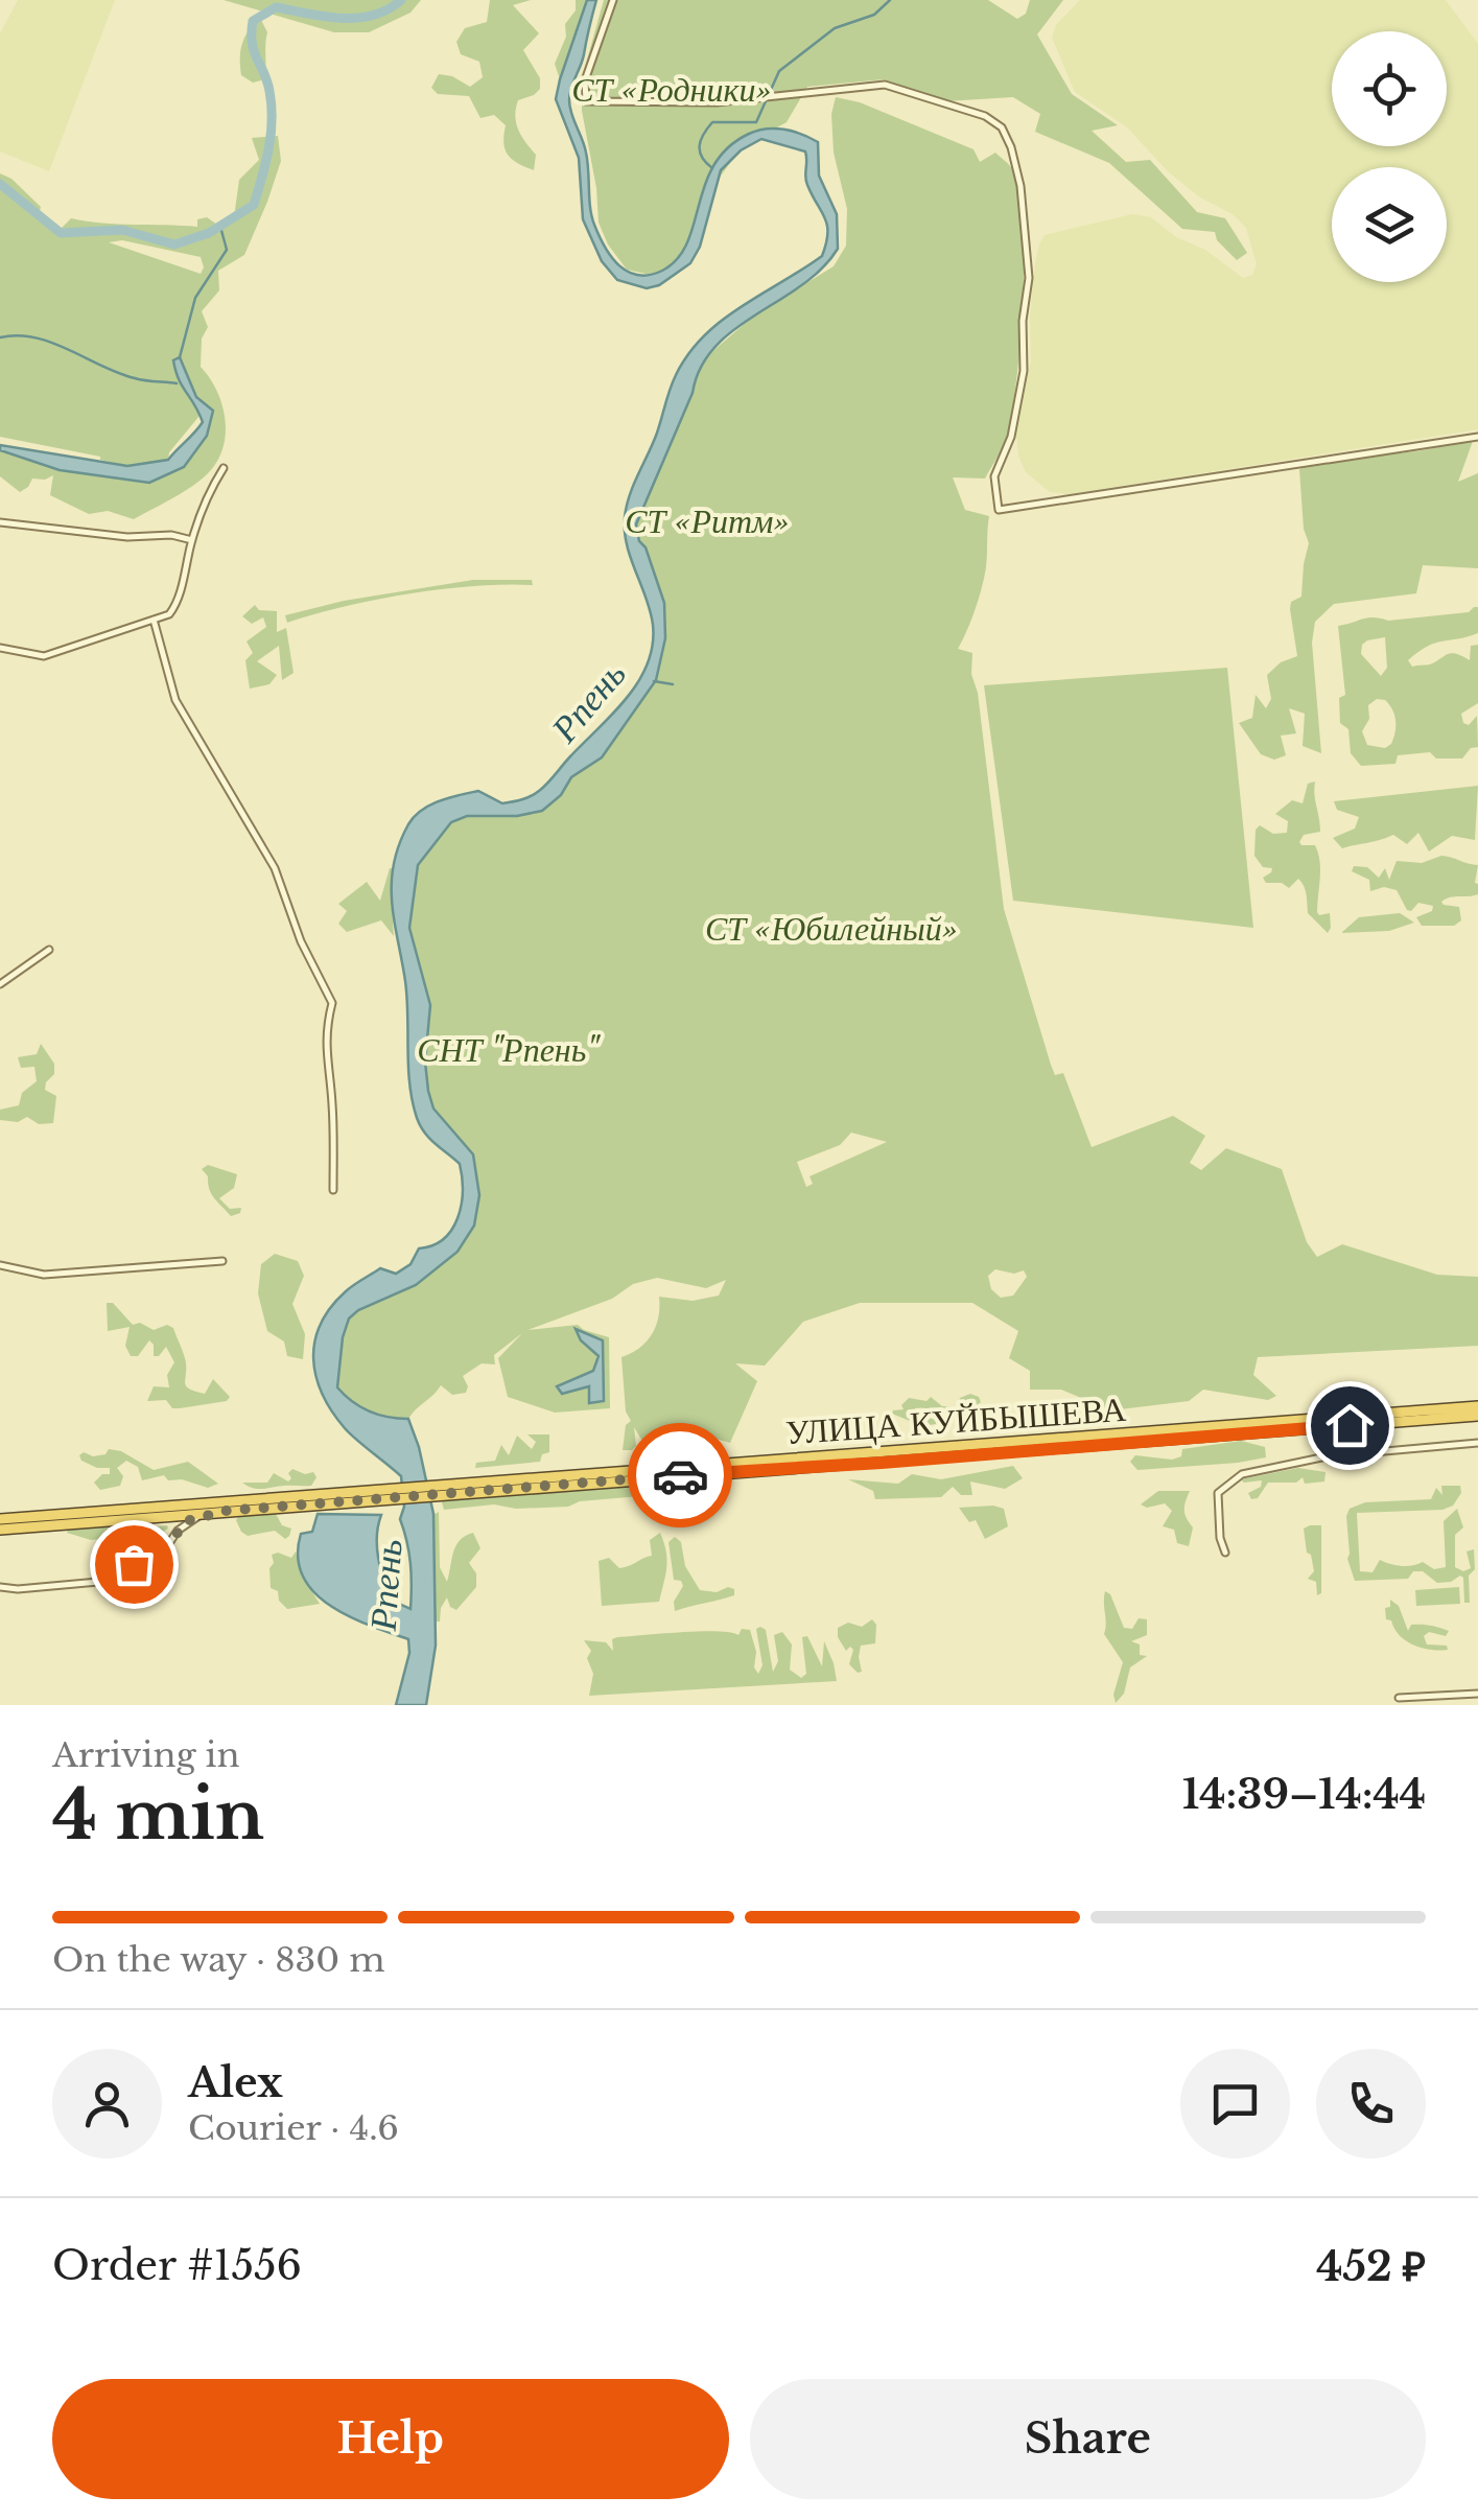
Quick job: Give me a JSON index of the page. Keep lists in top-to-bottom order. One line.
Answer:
{"streets":{"highway":["УЛИЦА КУЙБЫШЕВА"]},"water":["Рпень"],"parks":["СТ «Родники»","СТ «Ритм»","СТ «Юбилейный»","СНТ \"Рпень\""],"page":{"heading":["4 min","Arriving in","14:39–14:44"],"panel":["Alex","Courier · 4.6","Order #1556","452 ₽"],"bar":"On the way · 830 m","buttons":["Help","Share"]}}
